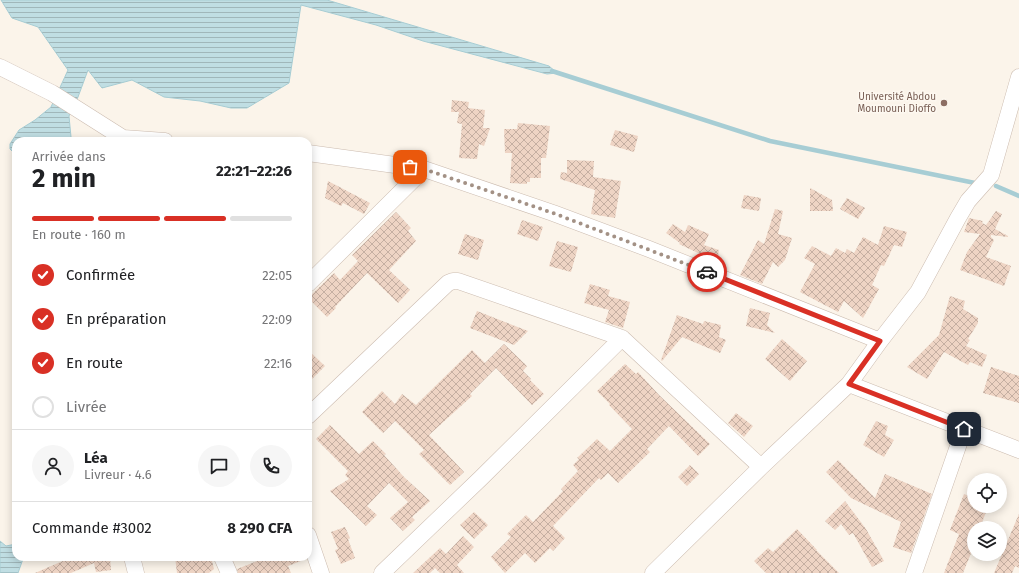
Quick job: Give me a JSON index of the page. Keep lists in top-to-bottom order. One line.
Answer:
{"places":["Université Abdou Moumouni Dioffo"],"page":{"heading":["2 min","Arrivée dans","22:21–22:26"],"panel":["Léa","Livreur · 4.6","Commande #3002","8 290 CFA"],"bar":"En route · 160 m","list":[["Confirmée","22:05"],["En préparation","22:09"],["En route","22:16"],"Livrée"]}}
